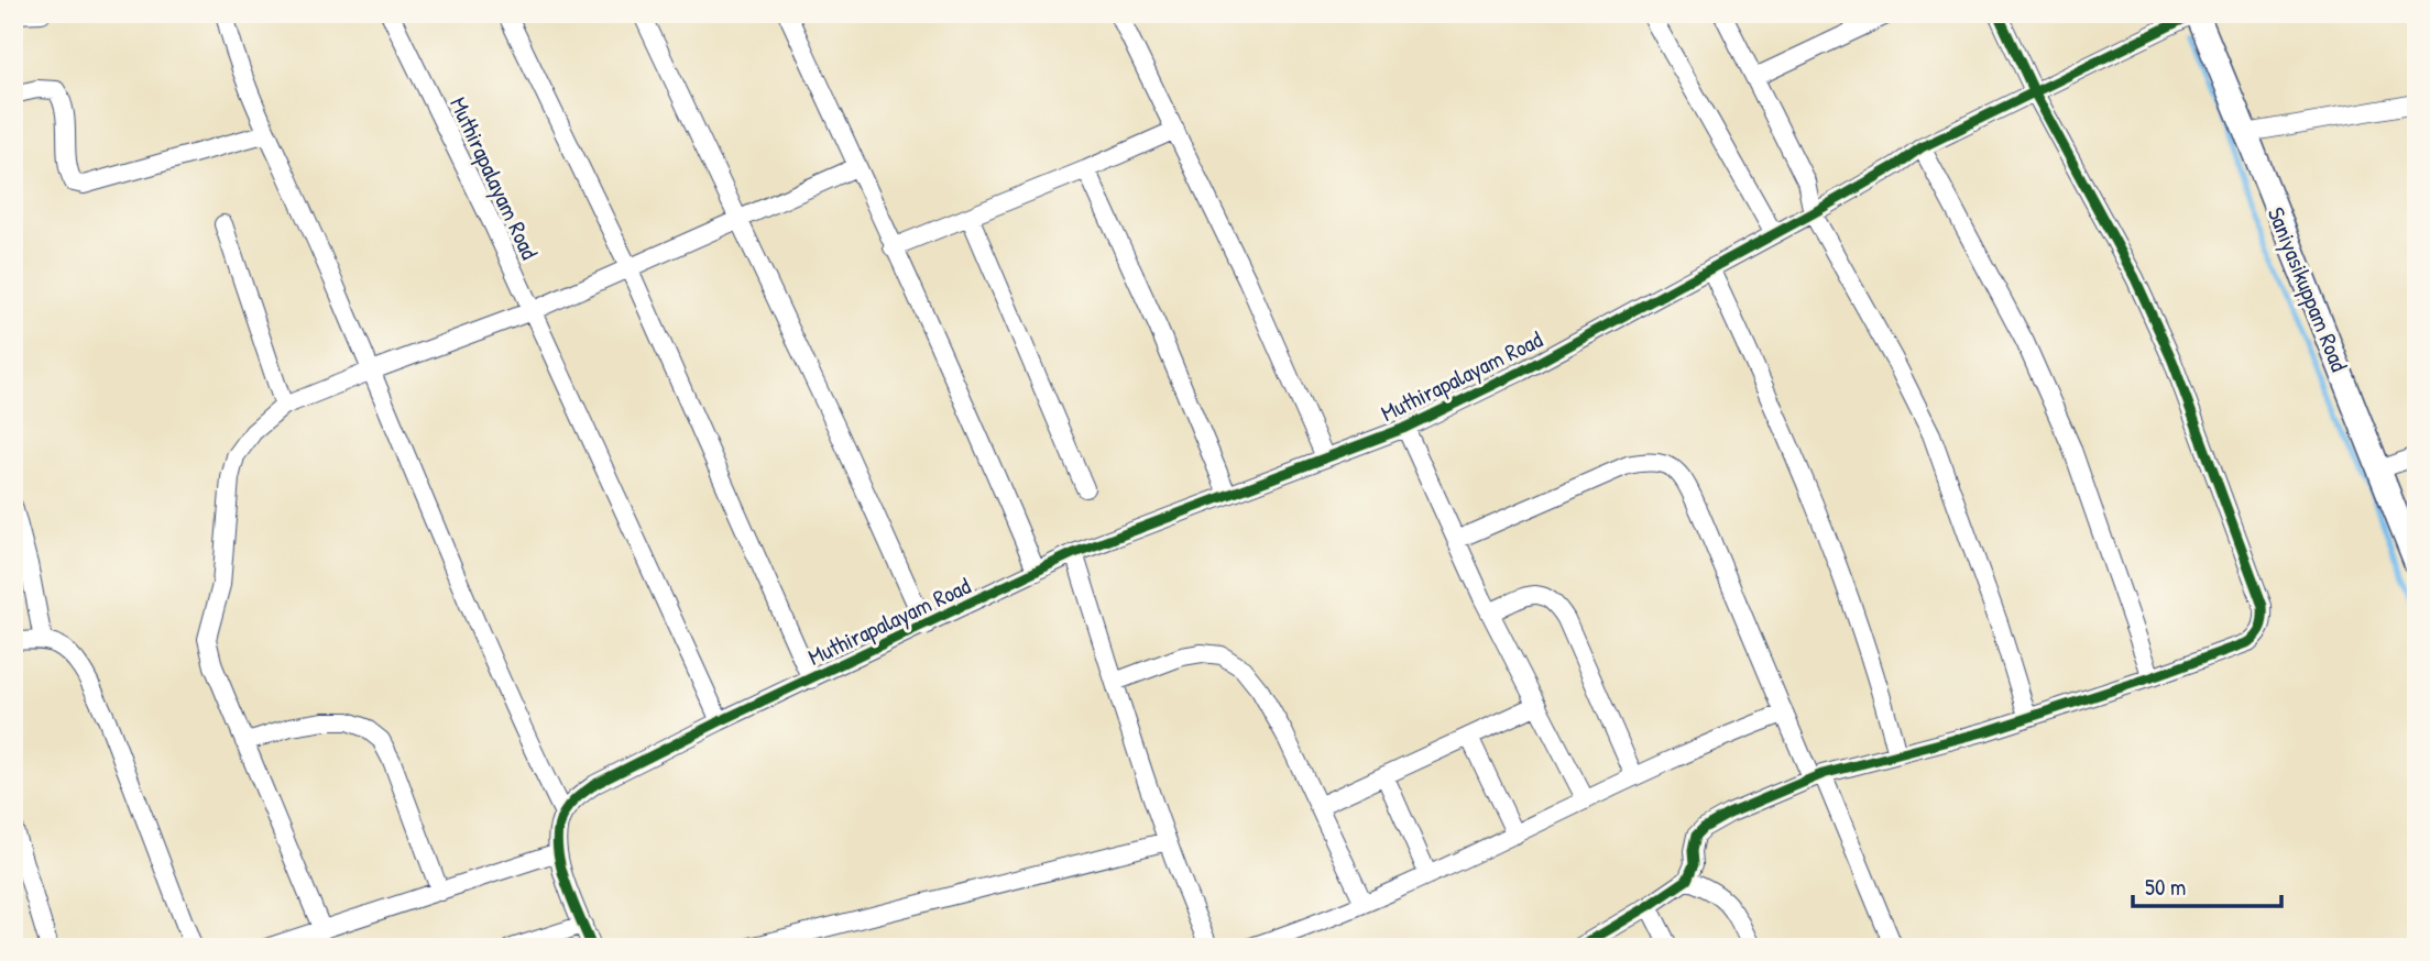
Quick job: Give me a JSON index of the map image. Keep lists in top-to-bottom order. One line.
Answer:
{"streets":{"street":["Muthirapalayam Road","Saniyasikuppam Road"]},"crossings":[["Muthirapalayam Road","Saniyasikuppam Road"]],"scale_bar":"50 m"}
